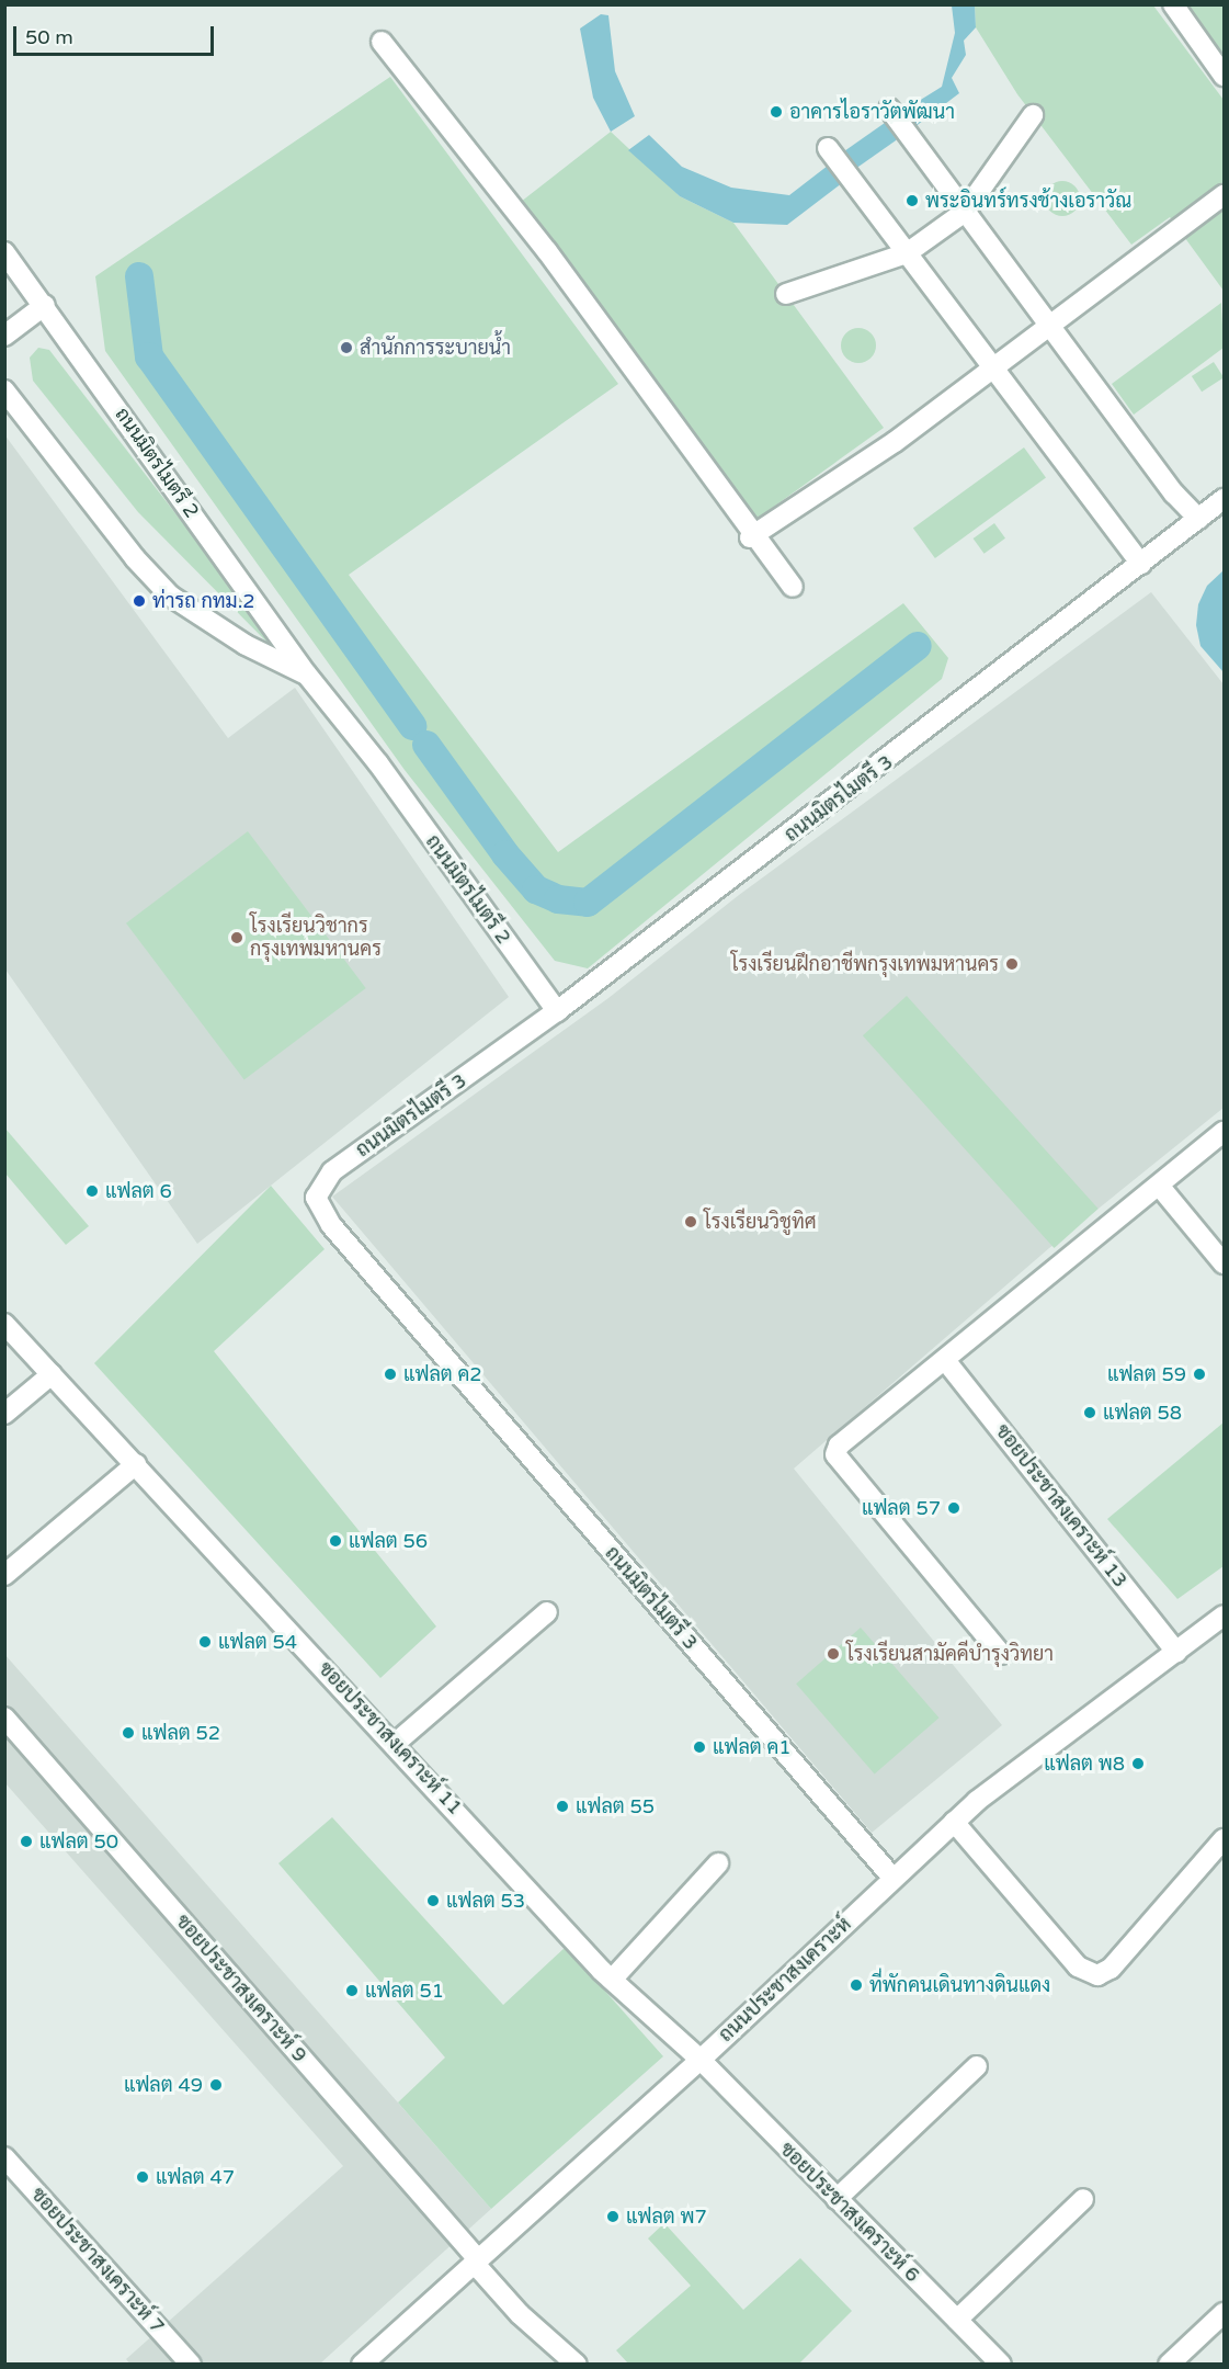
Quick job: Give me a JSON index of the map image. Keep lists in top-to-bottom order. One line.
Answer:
{"streets":{"street":["ถนนมิตรไมตรี 2","ถนนมิตรไมตรี 3","ซอยประชาสงเคราะห์ 13","ซอยประชาสงเคราะห์ 11","ถนนประชาสงเคราะห์","ซอยประชาสงเคราะห์ 9","ซอยประชาสงเคราะห์ 6","ซอยประชาสงเคราะห์ 7"]},"crossings":[["ถนนมิตรไมตรี 2","ถนนมิตรไมตรี 3"],["ถนนมิตรไมตรี 3","ถนนประชาสงเคราะห์"],["ซอยประชาสงเคราะห์ 13","ถนนประชาสงเคราะห์"],["ซอยประชาสงเคราะห์ 11","ถนนประชาสงเคราะห์"],["ซอยประชาสงเคราะห์ 11","ซอยประชาสงเคราะห์ 6"],["ถนนประชาสงเคราะห์","ซอยประชาสงเคราะห์ 9"],["ถนนประชาสงเคราะห์","ซอยประชาสงเคราะห์ 6"]],"places":["อาคารไอราวัตพัฒนา","พระอินทร์ทรงช้างเอราวัณ","สำนักการระบายน้ำ","ท่ารถ กทม.2","โรงเรียนวิชากร กรุงเทพมหานคร","โรงเรียนฝึกอาชีพกรุงเทพมหานคร","แฟลต 6","โรงเรียนวิชูทิศ","แฟลต ค2","แฟลต 59","แฟลต 58","แฟลต 57","แฟลต 56","แฟลต 54","โรงเรียนสามัคคีบํารุงวิทยา","แฟลต 52","แฟลต ค1","แฟลต พ8","แฟลต 55","แฟลต 50","แฟลต 53","ที่พักคนเดินทางดินแดง","แฟลต 51","แฟลต 49","แฟลต 47","แฟลต พ7"],"scale_bar":"50 m"}
